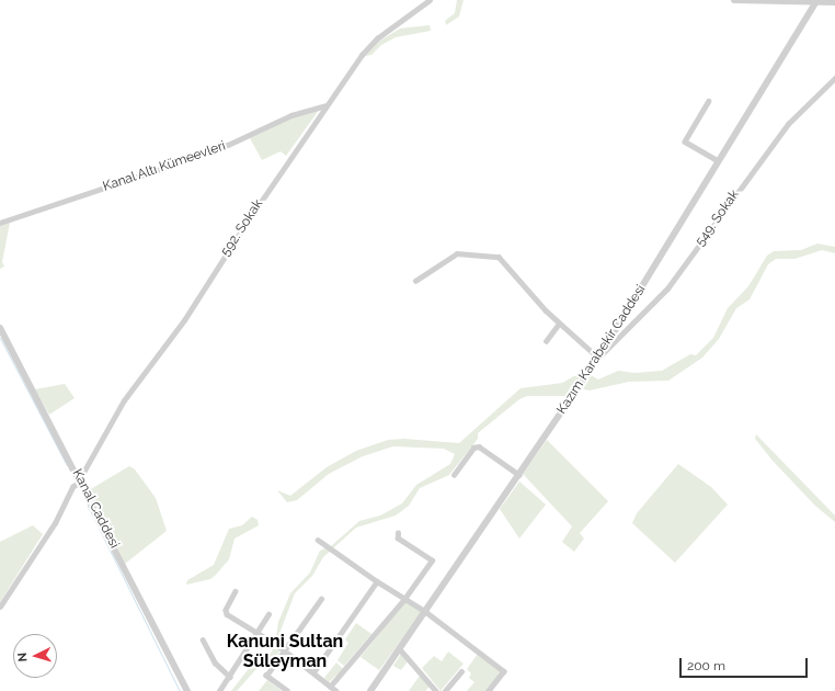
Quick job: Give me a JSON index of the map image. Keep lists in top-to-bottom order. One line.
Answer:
{"streets":{"street":["Kanal Altı Kümeevleri","549. Sokak","592. Sokak","Kazım Karabekir Caddesi","Kanal Caddesi"]},"crossings":[["Kanal Altı Kümeevleri","592. Sokak"],["549. Sokak","Kazım Karabekir Caddesi"],["592. Sokak","Kanal Caddesi"]],"districts":["Kanuni Sultan Süleyman"],"scale_bar":"200 m","north":"left"}
